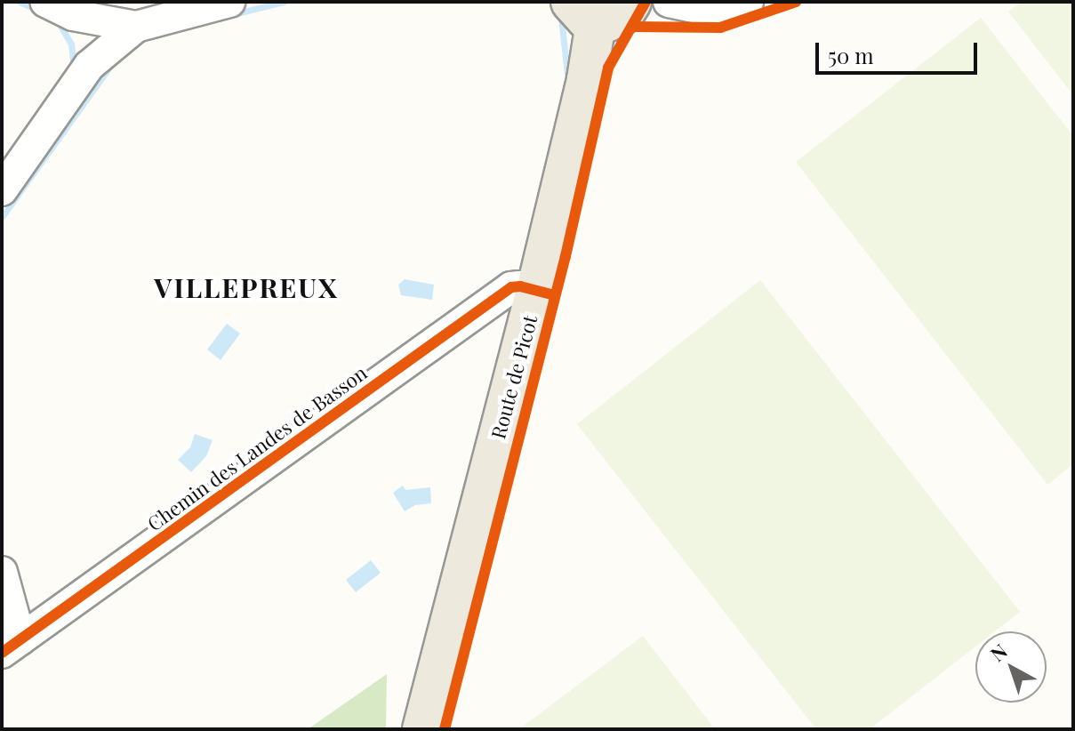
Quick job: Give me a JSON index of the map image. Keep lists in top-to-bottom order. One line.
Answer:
{"streets":{"main road":["Route de Picot"],"street":["Chemin des Landes de Basson"]},"crossings":[["Route de Picot","Chemin des Landes de Basson"]],"districts":["VILLEPREUX"],"scale_bar":"50 m","north":"top left"}
